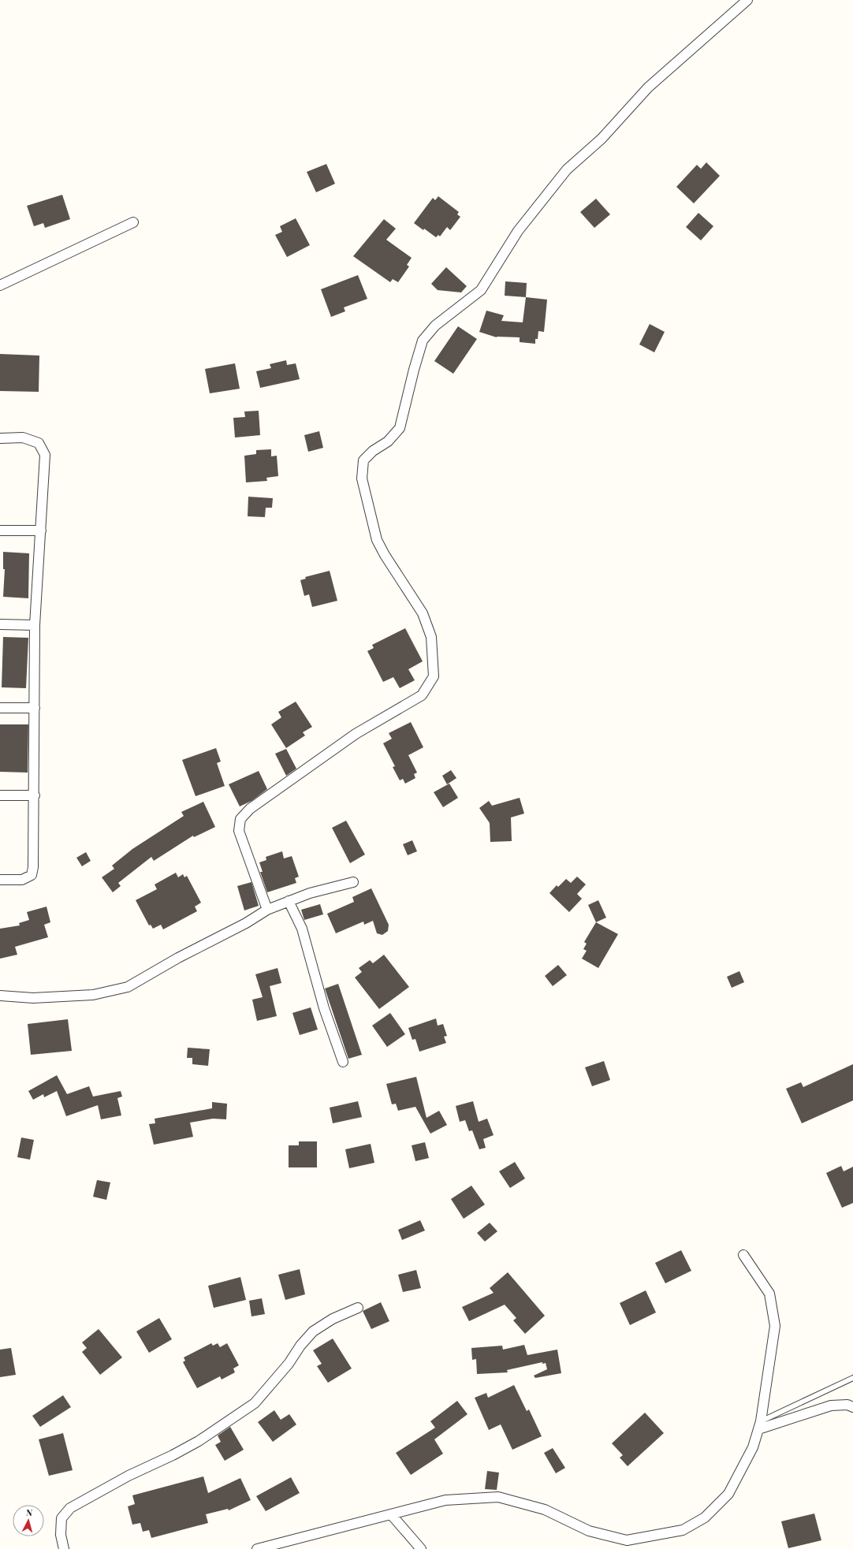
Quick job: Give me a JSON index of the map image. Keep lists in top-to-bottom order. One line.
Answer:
{"north":"top"}
